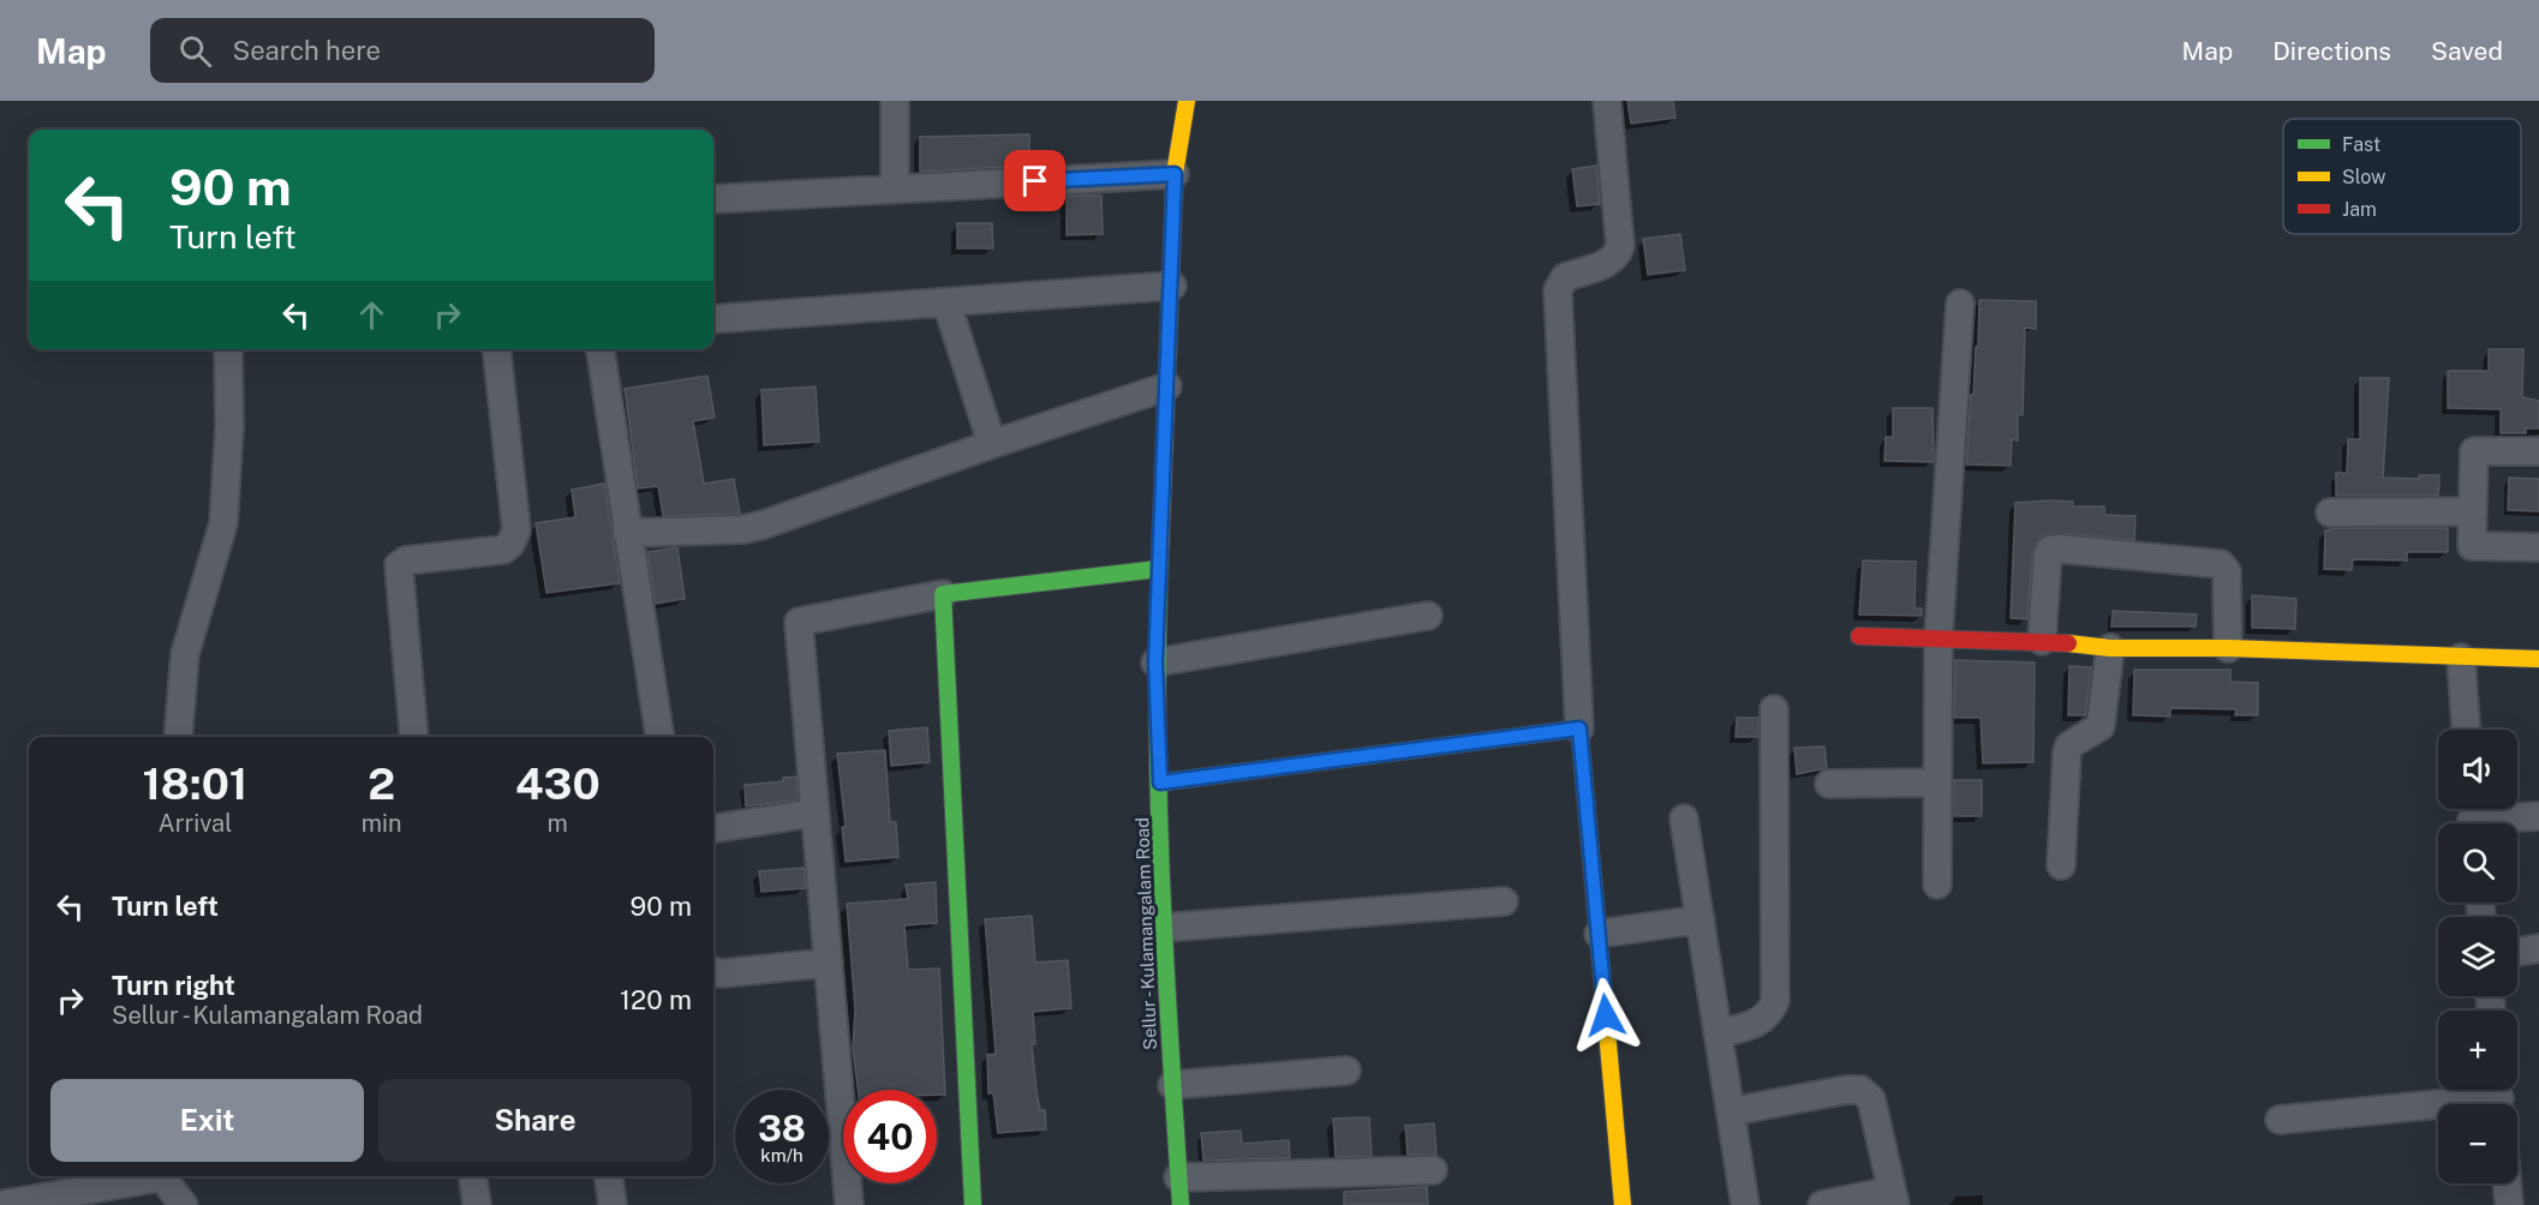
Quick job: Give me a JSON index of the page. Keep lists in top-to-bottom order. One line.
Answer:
{"streets":{"street":["Sellur - Kulamangalam Road"]},"legend":["Fast","Slow","Jam"],"page":{"header":"Map","search":"Search here","nav":["Map","Directions","Saved"],"turn":["90 m","Turn left"],"map_buttons":["+","−"],"eta":["18:01","Arrival","2","min","430","m"],"list":[{"name":"Turn left","value":"90 m"},{"name":"Turn right","note":"Sellur - Kulamangalam Road","value":"120 m"}],"buttons":["Exit","Share"],"speed":"38 km/h","limit":"40"}}
